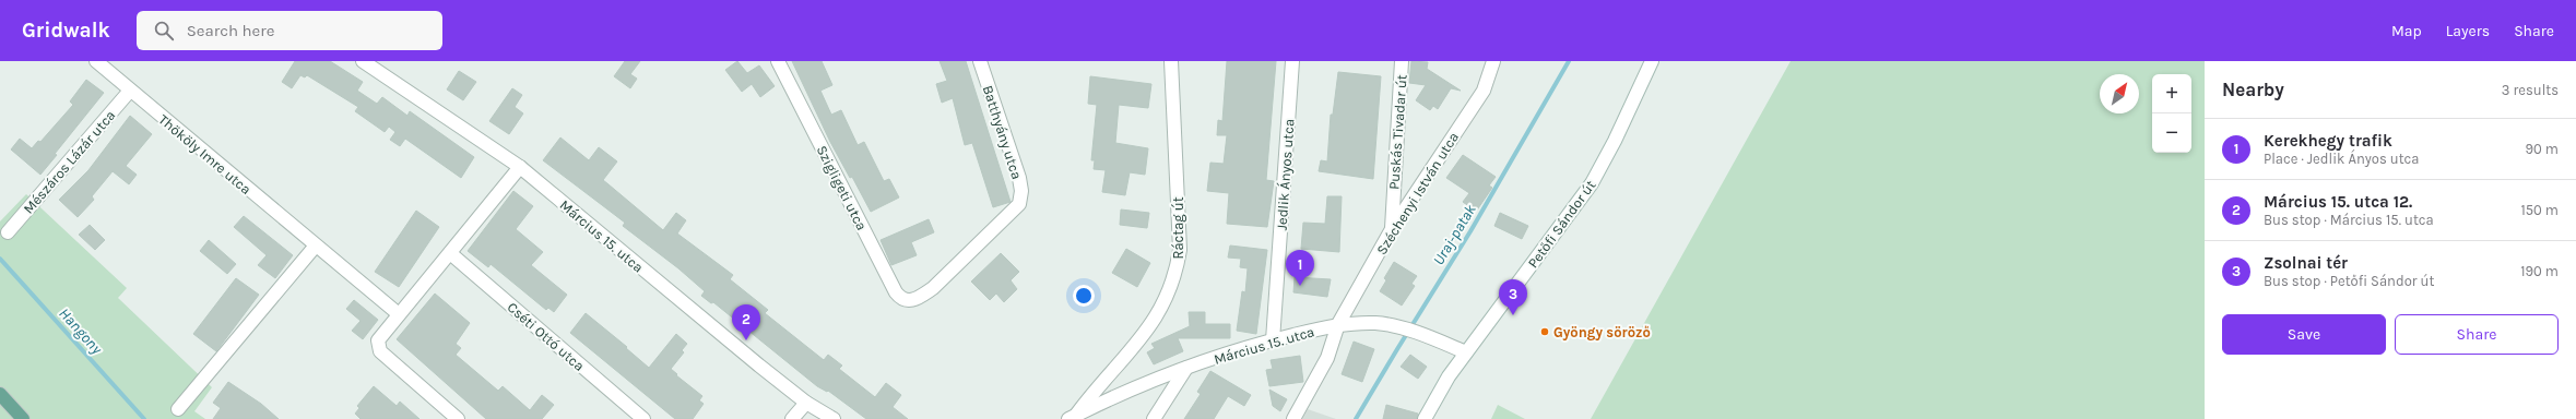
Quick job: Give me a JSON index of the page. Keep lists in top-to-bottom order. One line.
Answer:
{"streets":{"street":["Batthyány utca","Puskás Tivadar út","Thököly Imre utca","Mészáros Lázár utca","Jedlik Ányos utca","Szigligeti utca","Széchenyi István utca","Petőfi Sándor út","Ráctag út","Március 15. utca","Cséti Ottó utca"]},"crossings":[["Batthyány utca","Szigligeti utca"],["Puskás Tivadar út","Széchenyi István utca"],["Thököly Imre utca","Mészáros Lázár utca"],["Jedlik Ányos utca","Március 15. utca"],["Széchenyi István utca","Március 15. utca"],["Petőfi Sándor út","Március 15. utca"],["Ráctag út","Március 15. utca"]],"water":["Uraj-patak","Hangony"],"places":["Gyöngy söröző"],"north":"top right","page":{"header":"Gridwalk","search":"Search here","nav":["Map","Layers","Share"],"heading":["Nearby","3 results"],"map_buttons":["+","−"],"list":[{"mark":"1","name":"Kerekhegy trafik","note":"Place · Jedlik Ányos utca","value":"90 m"},{"mark":"2","name":"Március 15. utca 12.","note":"Bus stop · Március 15. utca","value":"150 m"},{"mark":"3","name":"Zsolnai tér","note":"Bus stop · Petőfi Sándor út","value":"190 m"}],"pins":["1","3","2"],"buttons":["Save","Share"]}}
